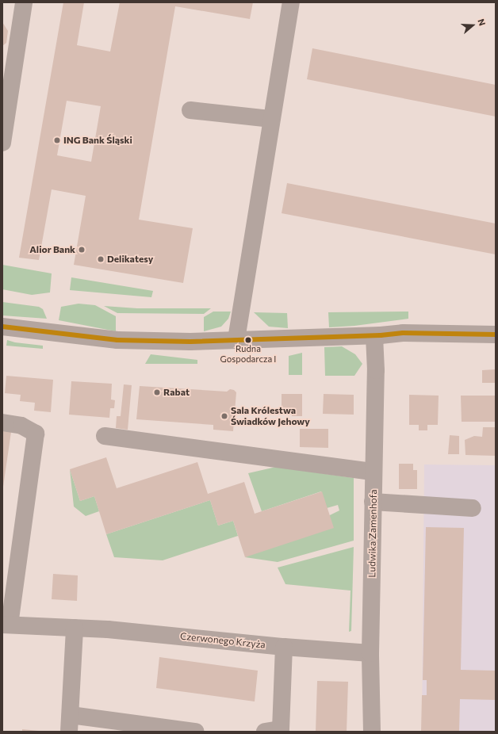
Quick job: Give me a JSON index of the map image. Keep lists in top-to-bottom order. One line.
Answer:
{"streets":{"street":["Ludwika Zamenhofa","Czerwonego Krzyża"]},"crossings":[["Ludwika Zamenhofa","Czerwonego Krzyża"]],"places":["ING Bank Śląski","Alior Bank","Delikatesy","Rudna Gospodarcza I","Rabat","Sala Królestwa Świadków Jehowy"],"north":"right"}
